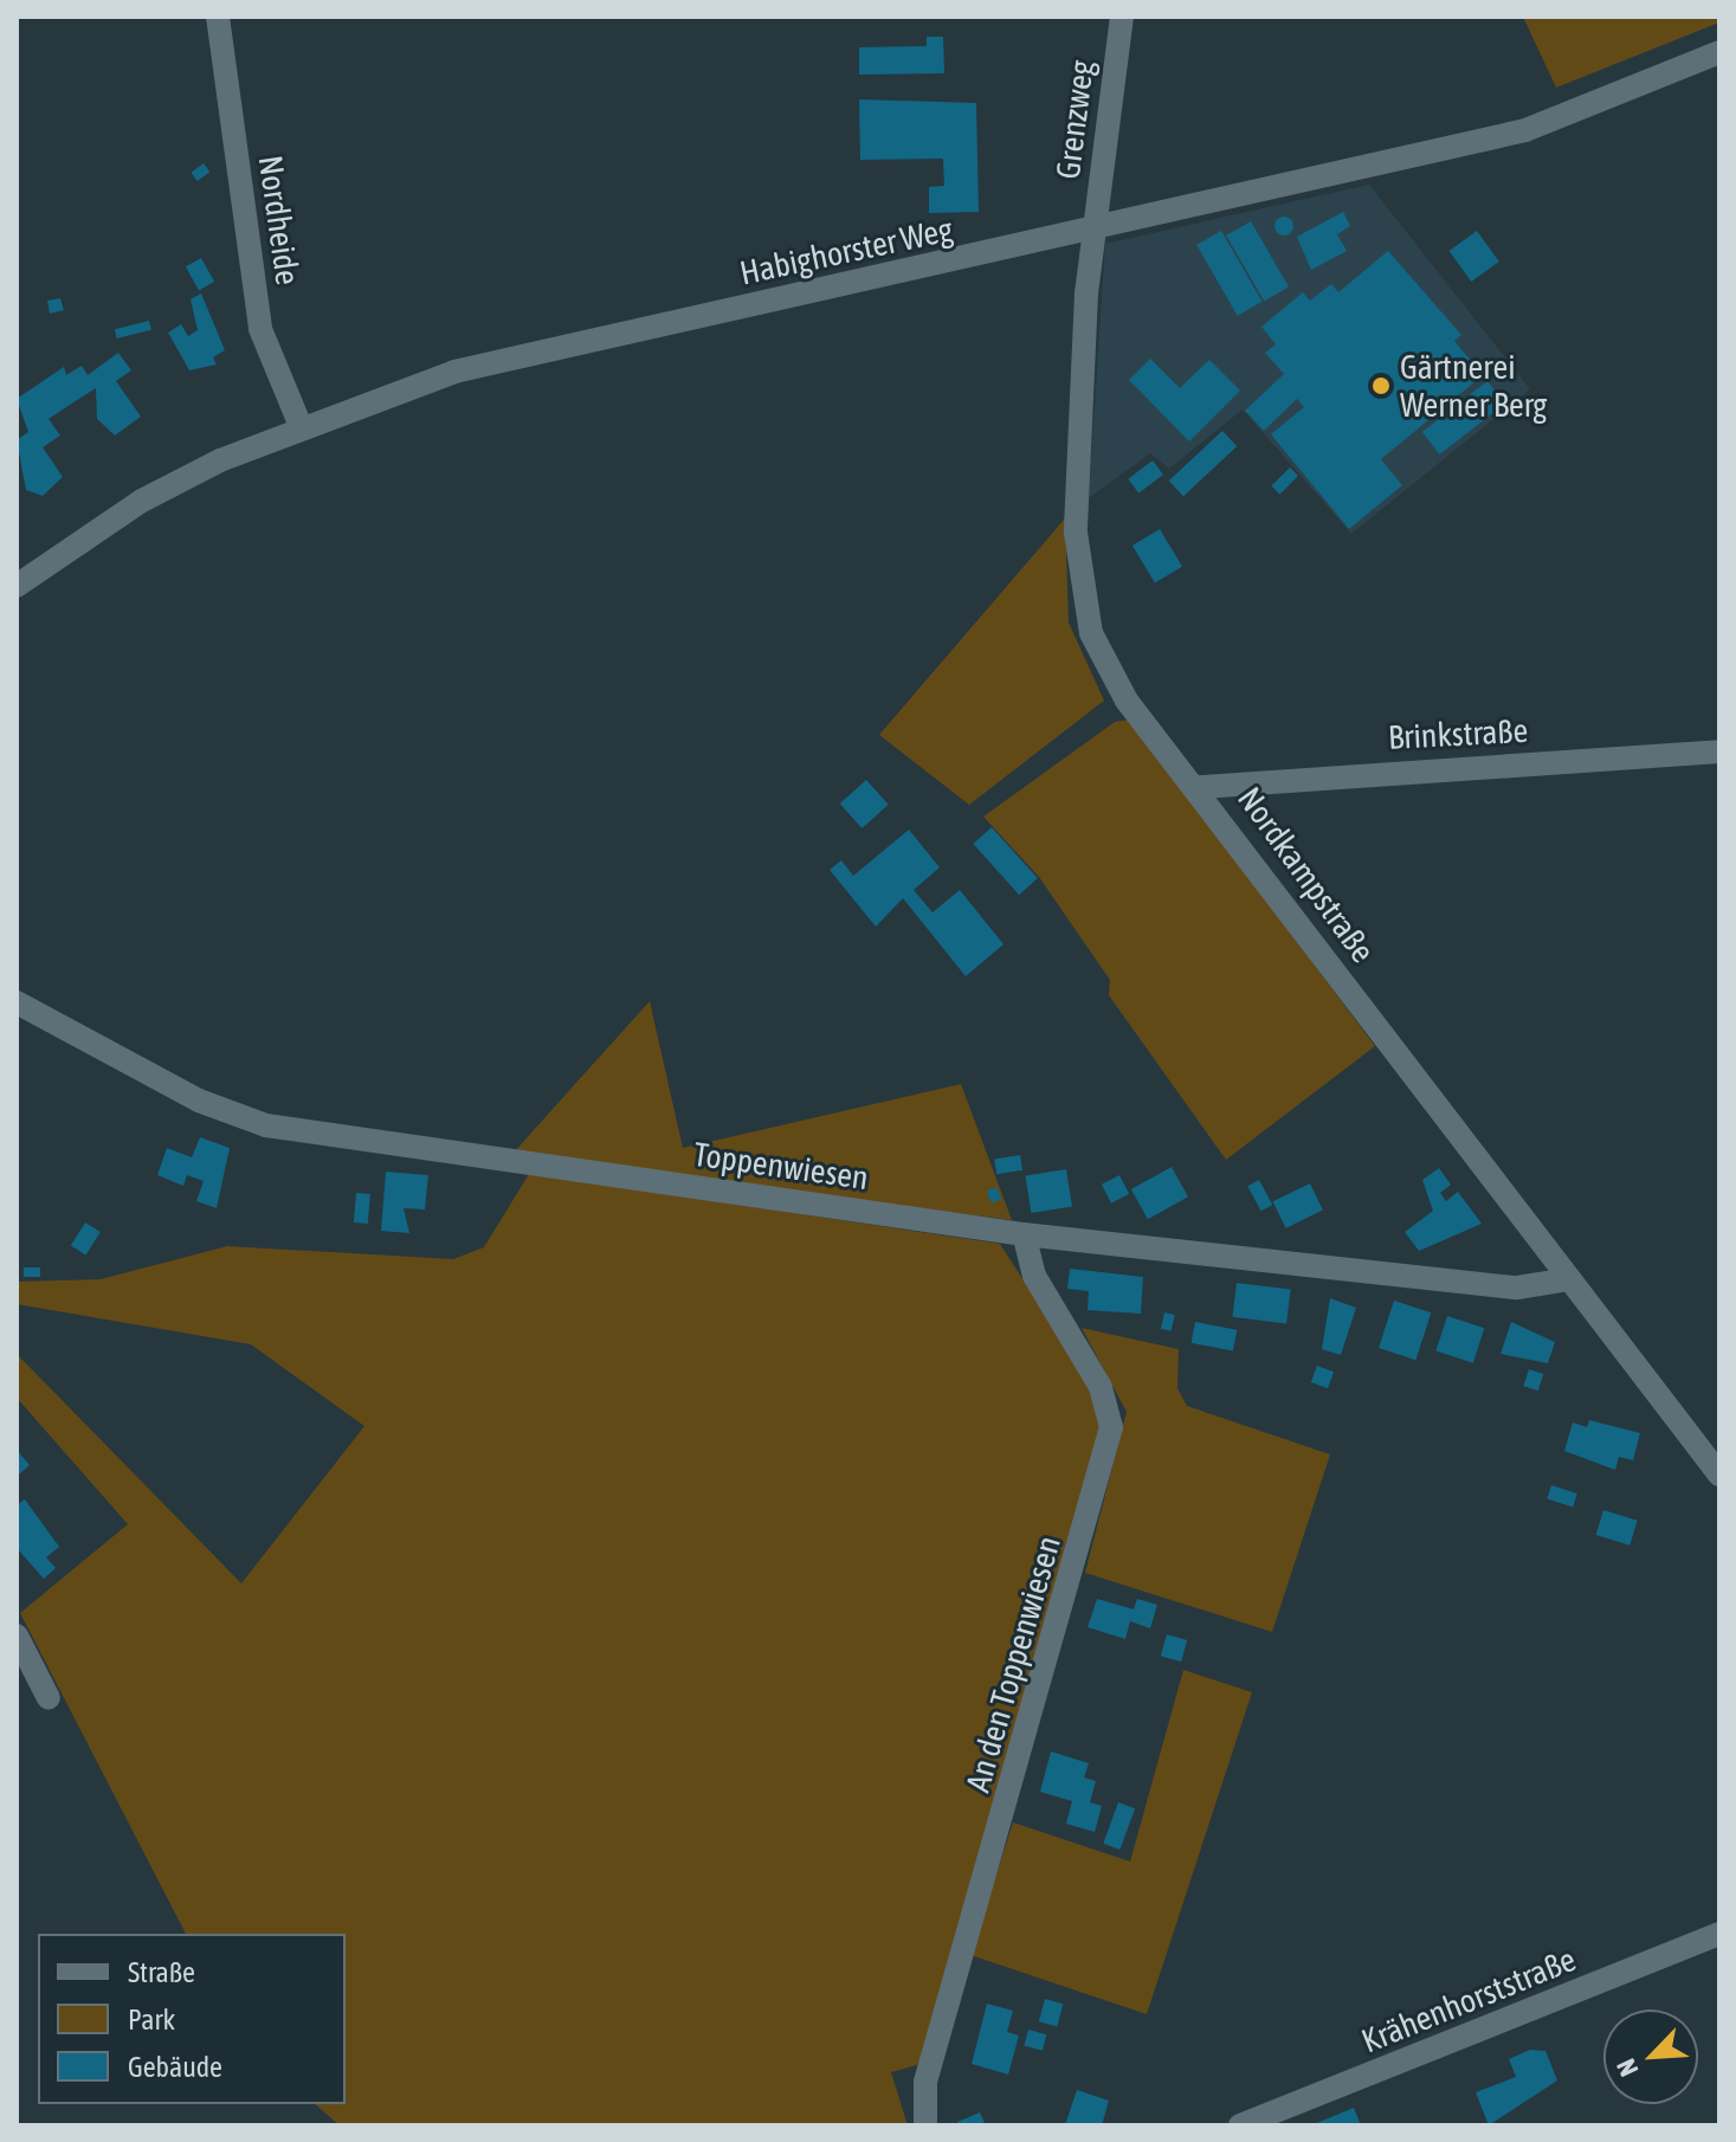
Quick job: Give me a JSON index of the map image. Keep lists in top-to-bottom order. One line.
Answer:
{"streets":{"street":["Grenzweg","Nordheide","Habighorster Weg","Brinkstraße","Nordkampstraße","Toppenwiesen","An den Toppenwiesen","Krähenhorststraße"]},"crossings":[["Grenzweg","Habighorster Weg"],["Grenzweg","Nordkampstraße"],["Nordheide","Habighorster Weg"],["Habighorster Weg","Nordkampstraße"],["Brinkstraße","Nordkampstraße"],["Nordkampstraße","Toppenwiesen"],["Toppenwiesen","An den Toppenwiesen"]],"places":["Gärtnerei Werner Berg"],"legend":["Straße","Park","Gebäude"],"north":"bottom left"}
